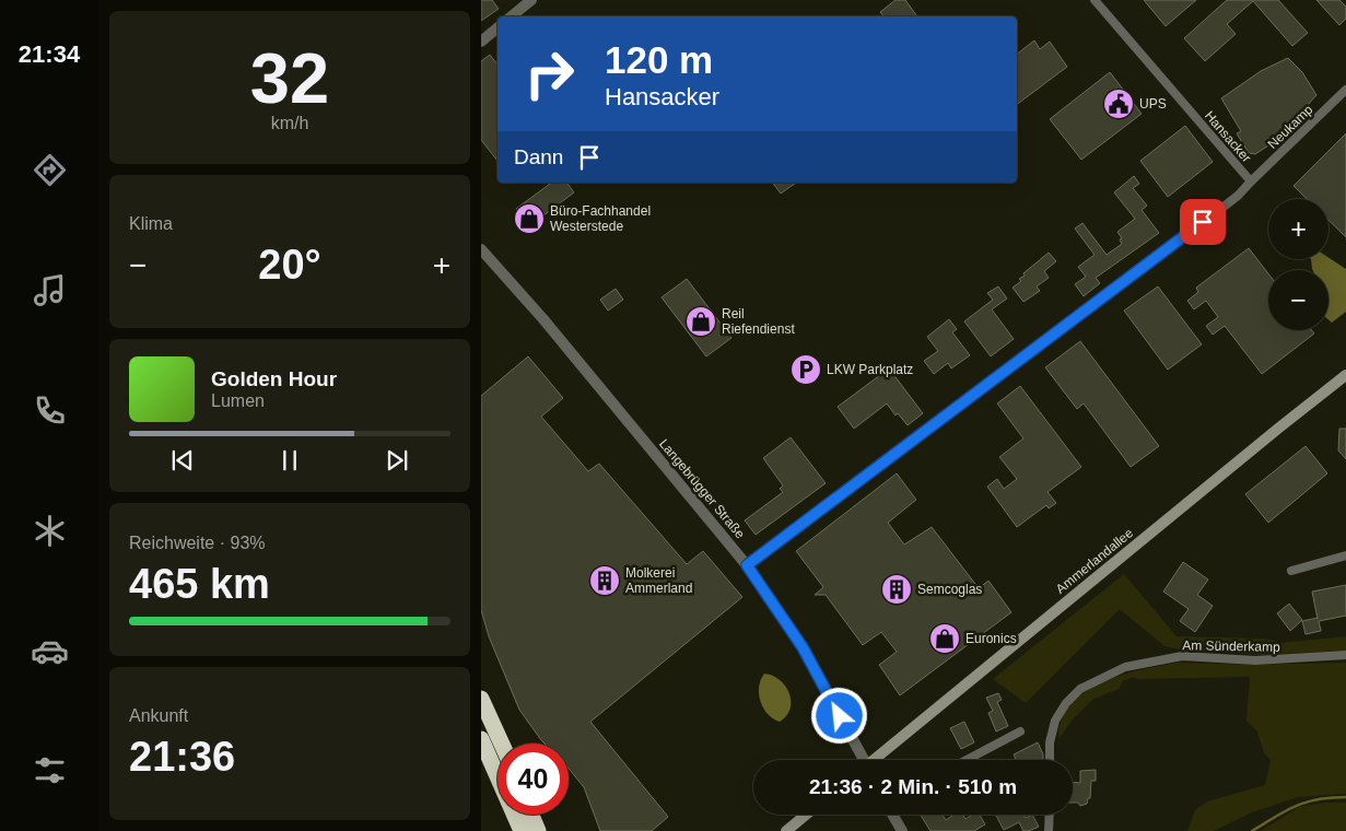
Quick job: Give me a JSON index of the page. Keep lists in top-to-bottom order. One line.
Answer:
{"streets":{"main road":["Ammerlandallee"],"street":["Neukamp","Hansacker","Langebrügger Straße","Am Sünderkamp"]},"crossings":[["Neukamp","Hansacker"],["Hansacker","Langebrügger Straße"]],"places":{"public building":["UPS"],"shop":["Büro-Fachhandel Westerstede","Reil Riefendienst","Euronics"],"parking":["LKW Parkplatz"],"building":["Molkerei Ammerland","Semcoglas"]},"page":{"tabs":"21:34","tile":[["32","km/h"],"Klima",["Reichweite · 93%","465 km"],["Ankunft","21:36"]],"turn":["120 m","Hansacker"],"then":"Dann","map_buttons":["+","−"],"heat":["−","20°","+"],"song":["Golden Hour","Lumen"],"limit":"40","trip":"21:36 · 2 Min. · 510 m"}}
